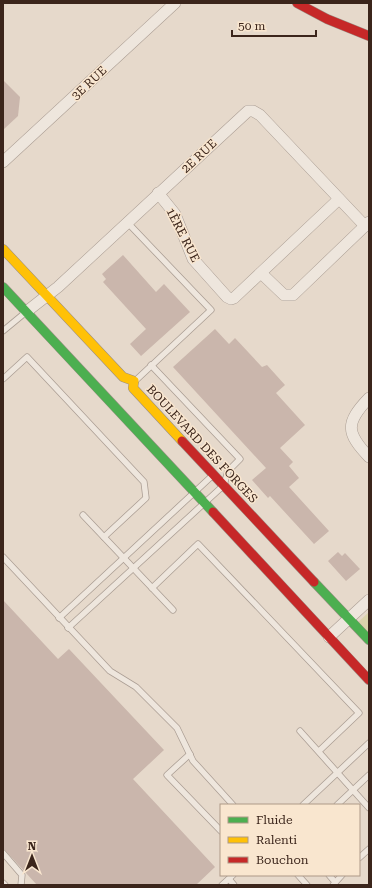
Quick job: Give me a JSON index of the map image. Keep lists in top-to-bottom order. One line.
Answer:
{"streets":{"main road":["BOULEVARD DES FORGES"],"street":["3E RUE","2E RUE","1ÈRE RUE"]},"crossings":[["2E RUE","1ÈRE RUE"],["2E RUE","BOULEVARD DES FORGES"]],"legend":["Fluide","Ralenti","Bouchon"],"scale_bar":"50 m","north":"top"}
